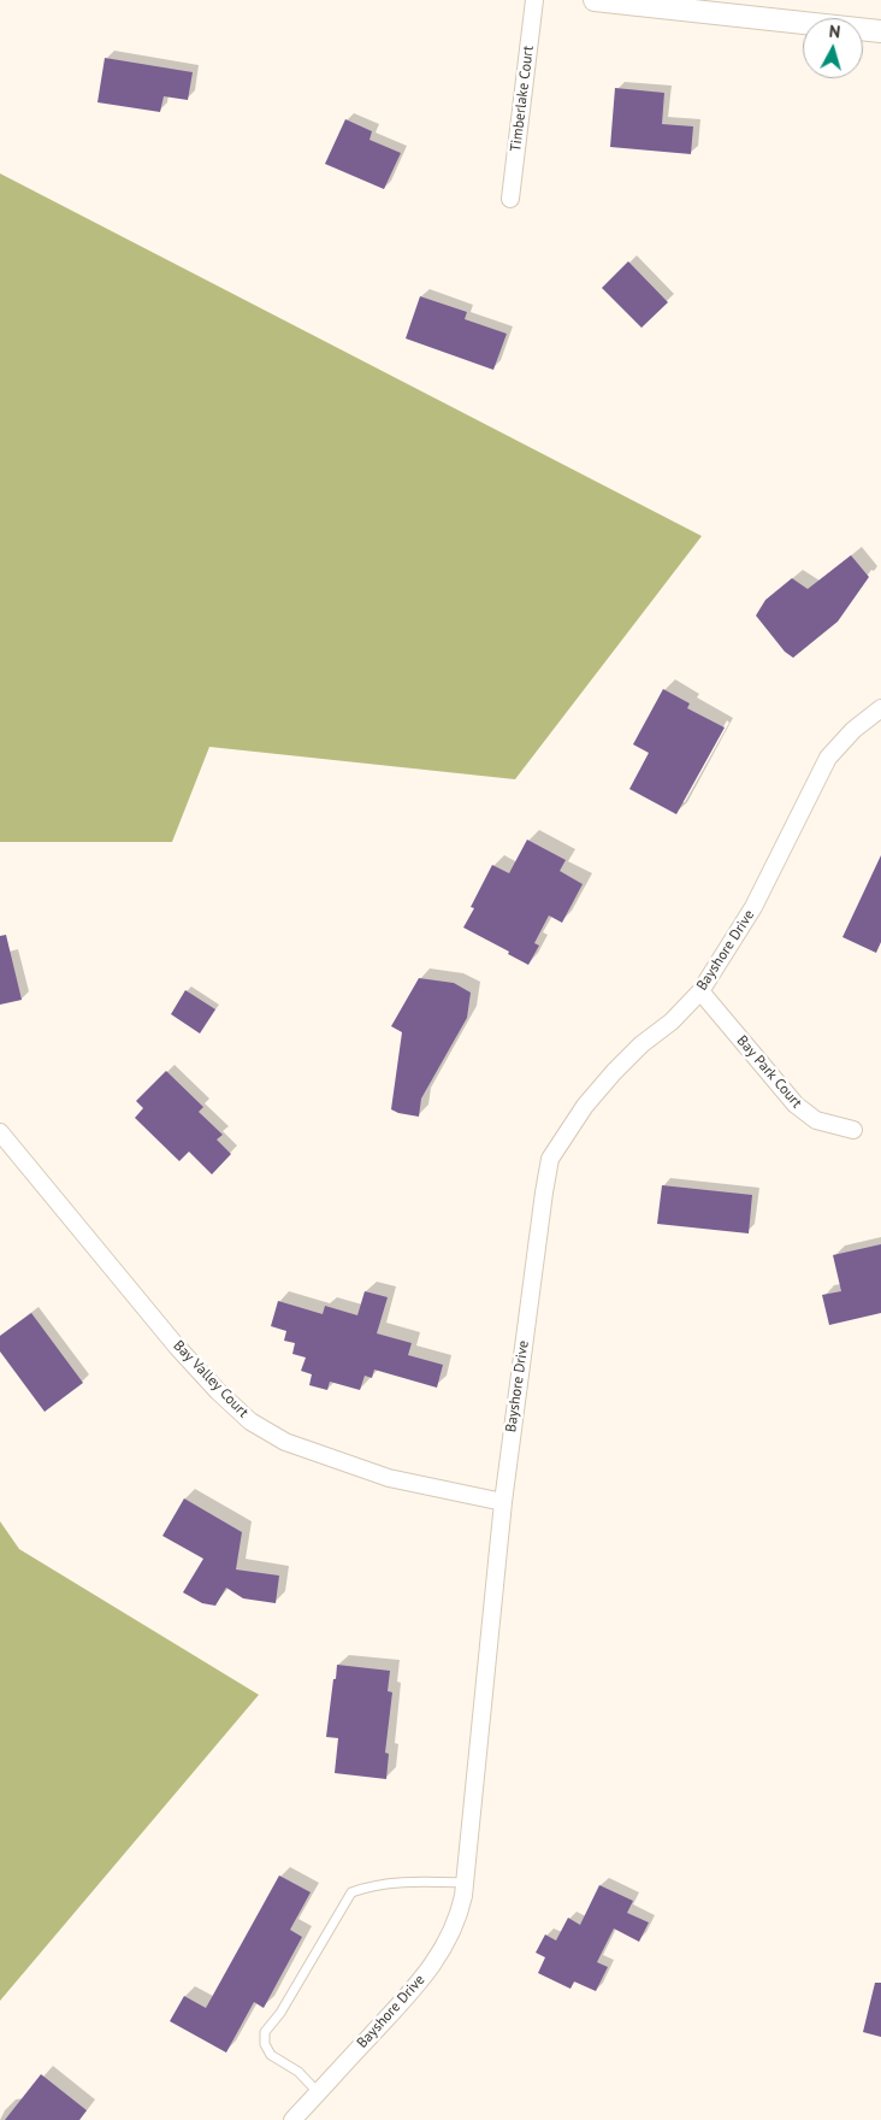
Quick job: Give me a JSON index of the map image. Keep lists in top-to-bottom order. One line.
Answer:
{"streets":{"street":["Timberlake Court","Bayshore Drive","Bay Park Court","Bay Valley Court"]},"crossings":[["Bayshore Drive","Bay Park Court"],["Bayshore Drive","Bay Valley Court"]],"north":"top"}
